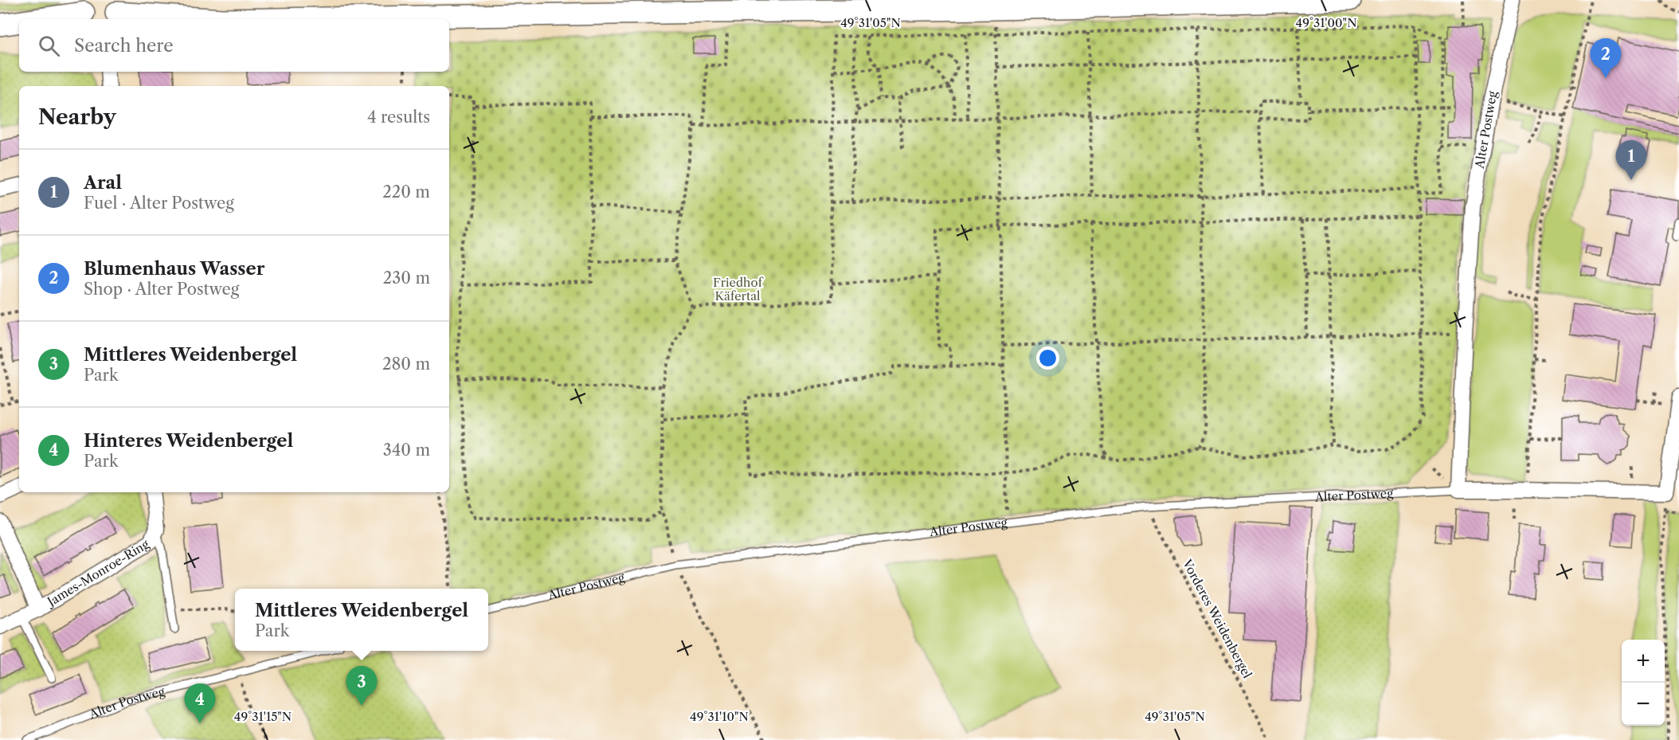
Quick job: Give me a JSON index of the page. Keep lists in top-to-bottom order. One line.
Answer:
{"streets":{"street":["Alter Postweg","James-Monroe-Ring"],"path":["Vorderes Weidenbergel"]},"crossings":[["Alter Postweg","Vorderes Weidenbergel"]],"parks":["Friedhof Käfertal"],"page":{"search":"Search here","pins":["2","1","3","4"],"heading":["Nearby","4 results"],"list":[{"mark":"1","name":"Aral","note":"Fuel · Alter Postweg","value":"220 m"},{"mark":"2","name":"Blumenhaus Wasser","note":"Shop · Alter Postweg","value":"230 m"},{"mark":"3","name":"Mittleres Weidenbergel","note":"Park","value":"280 m"},{"mark":"4","name":"Hinteres Weidenbergel","note":"Park","value":"340 m"}],"popup":["Mittleres Weidenbergel","Park"],"map_buttons":["+","−"]},"coordinates":["49°31'05\"N","49°31'00\"N","49°31'15\"N","49°31'10\"N"]}
